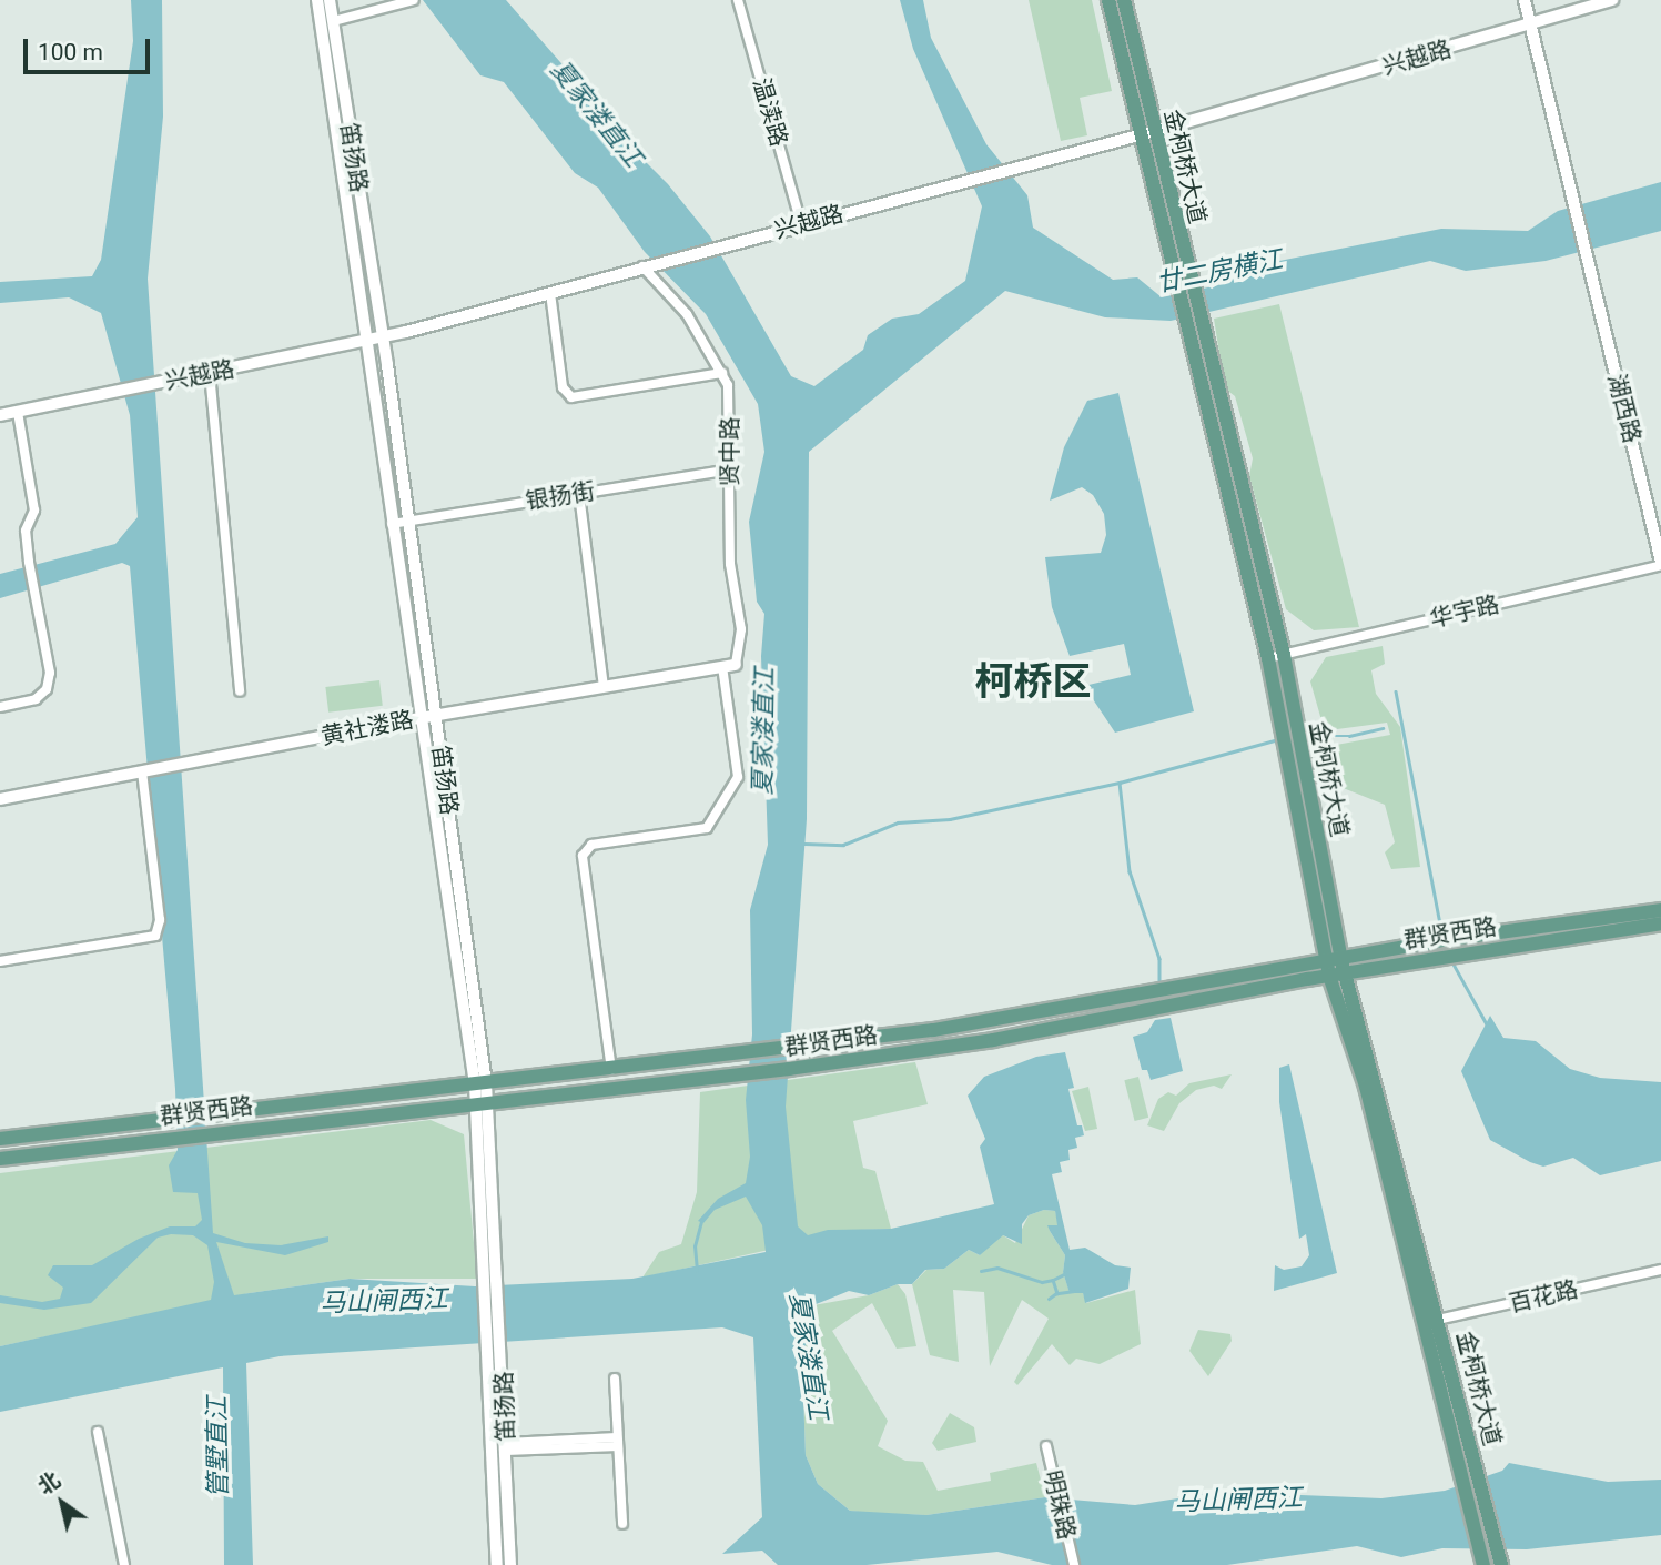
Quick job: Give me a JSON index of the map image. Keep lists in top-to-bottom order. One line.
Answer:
{"streets":{"main road":["金柯桥大道","群贤西路"],"street":["兴越路","温渎路","笛扬路","湖西路","贤中路","银扬街","华宇路","黄社溇路","百花路","明珠路"]},"crossings":[["兴越路","温渎路"],["兴越路","笛扬路"],["兴越路","金柯桥大道"],["兴越路","湖西路"],["兴越路","贤中路"],["笛扬路","银扬街"],["笛扬路","黄社溇路"],["笛扬路","群贤西路"],["金柯桥大道","华宇路"],["金柯桥大道","群贤西路"],["金柯桥大道","百花路"],["湖西路","华宇路"],["贤中路","银扬街"],["贤中路","黄社溇路"]],"districts":["柯桥区"],"water":["夏家溇直江","廿二房横江","马山闸西江","管墅直江"],"scale_bar":"100 m","north":"top left"}
